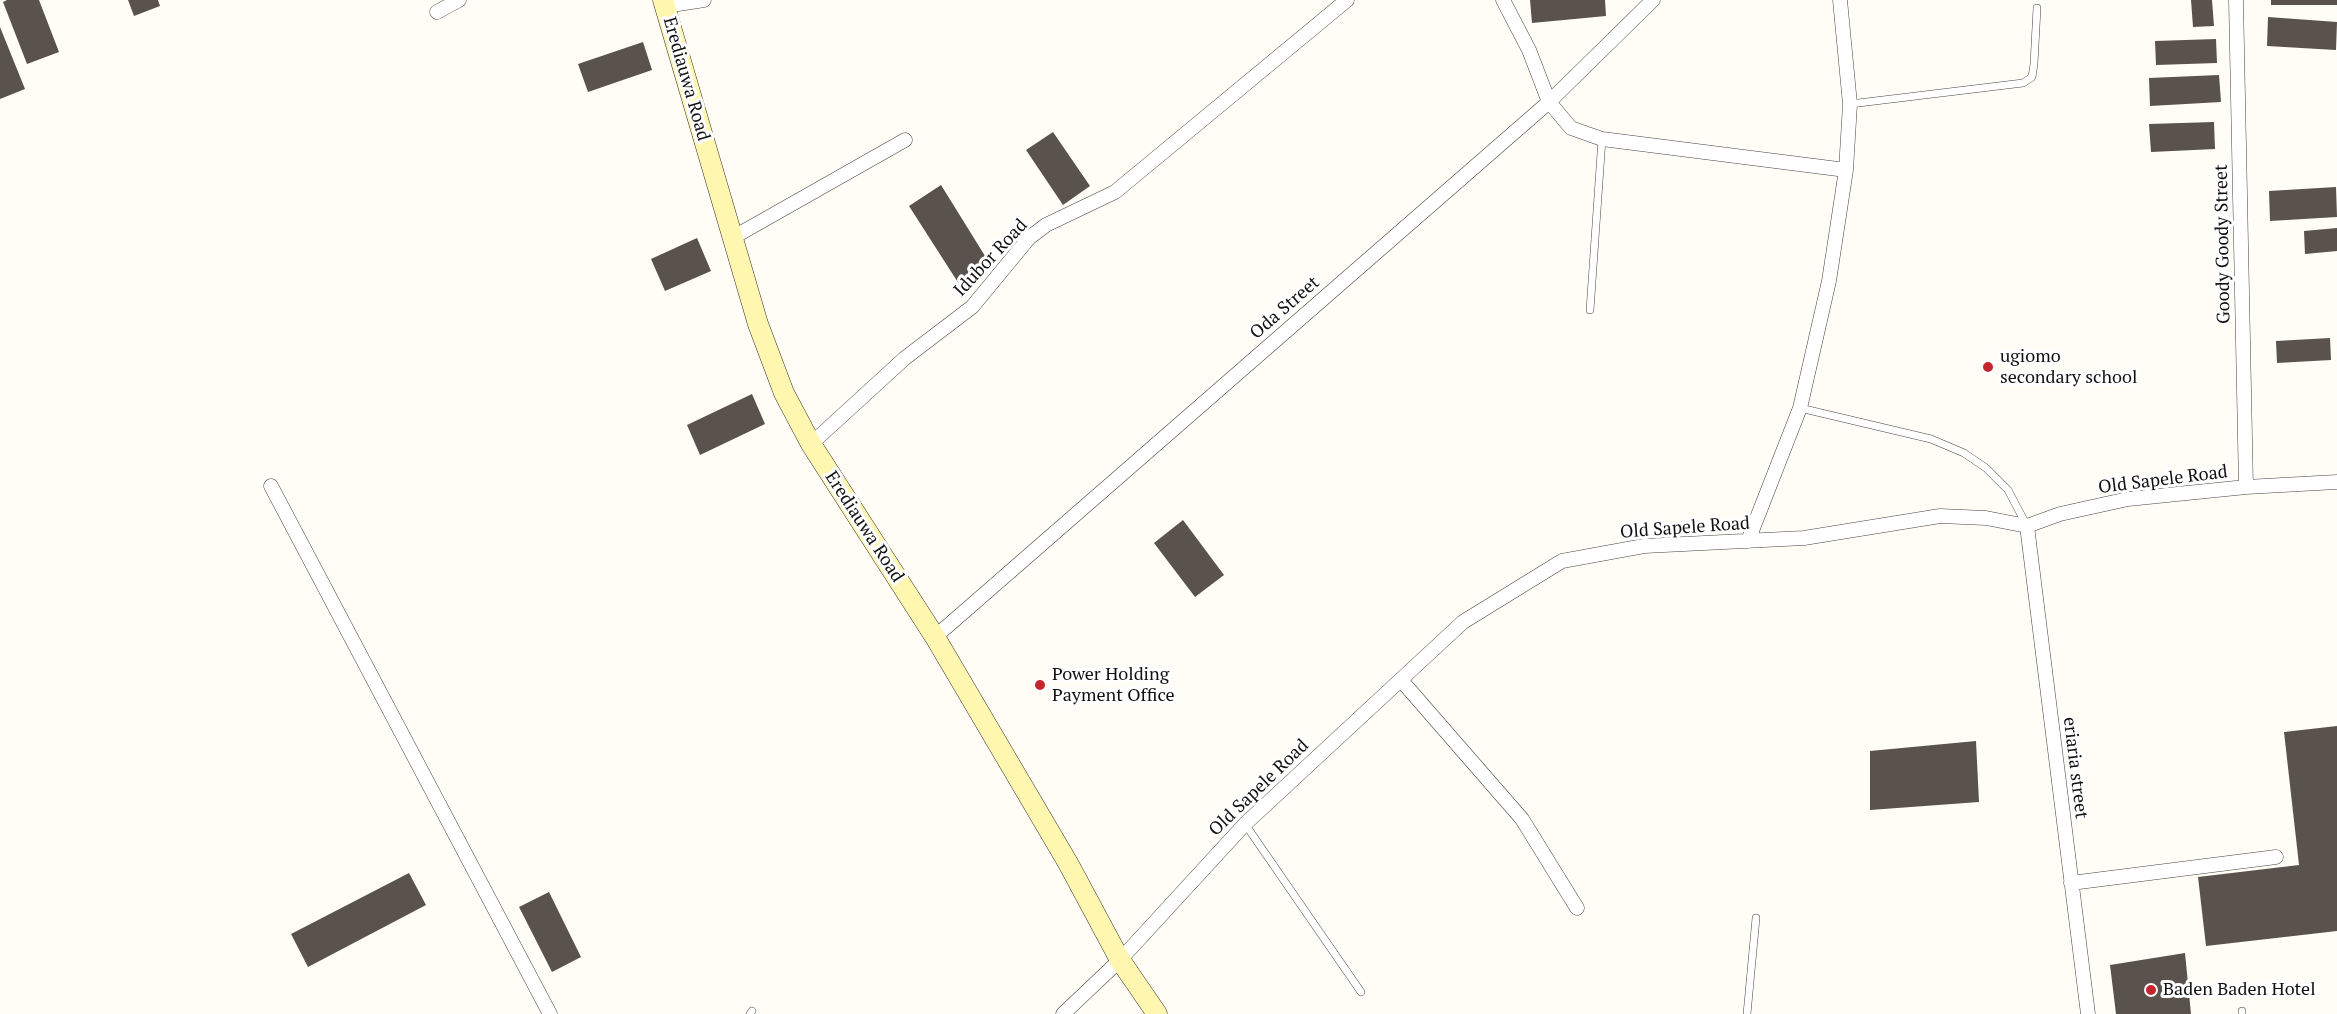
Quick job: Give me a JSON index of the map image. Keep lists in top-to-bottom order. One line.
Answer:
{"streets":{"street":["Erediauwa Road","Goody Goody Street","Idubor Road","Oda Street","Old Sapele Road","eriaria street"]},"crossings":[["Erediauwa Road","Idubor Road"],["Erediauwa Road","Oda Street"],["Erediauwa Road","Old Sapele Road"],["Goody Goody Street","Old Sapele Road"],["Old Sapele Road","eriaria street"]],"places":["ugiomo secondary school","Power Holding Payment Office","Baden Baden Hotel"]}
